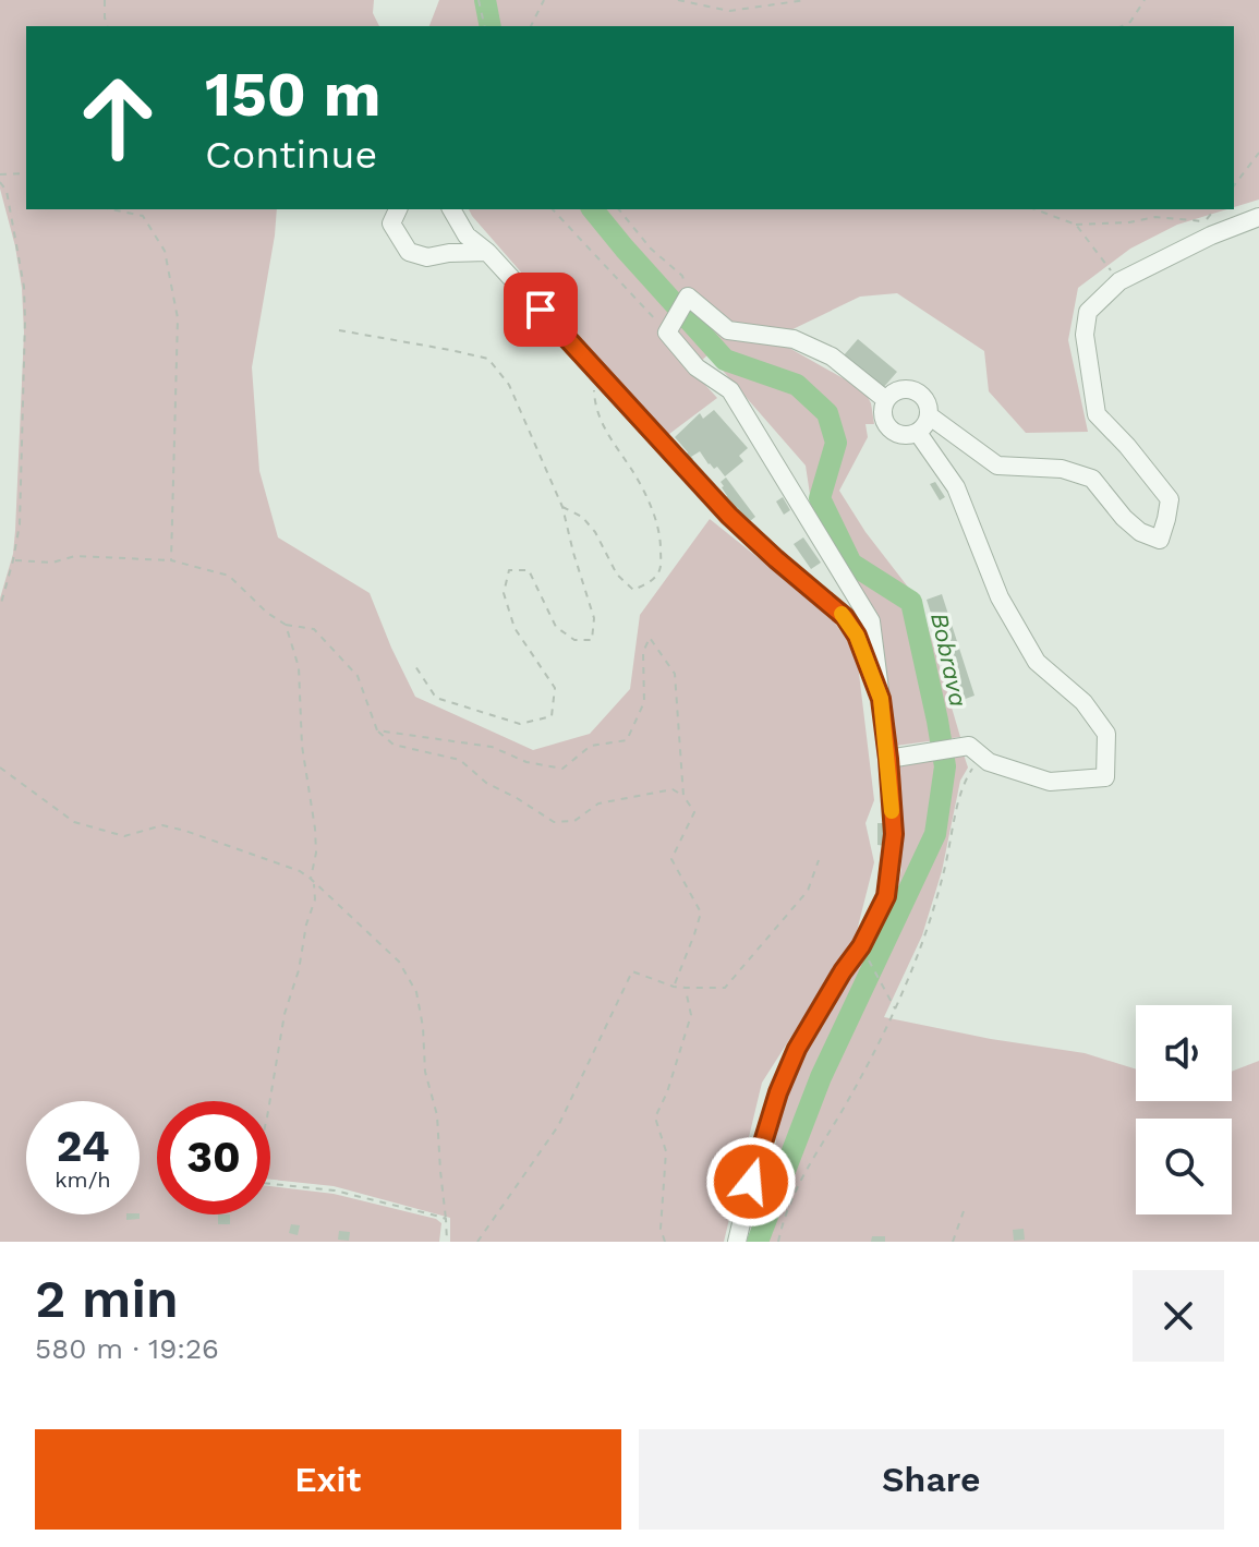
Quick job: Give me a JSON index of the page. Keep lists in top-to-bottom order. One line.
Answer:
{"water":["Bobrava"],"page":{"turn":["150 m","Continue"],"speed":"24 km/h","limit":"30","heading":["2 min","580 m · 19:26"],"buttons":["Exit","Share"]}}
